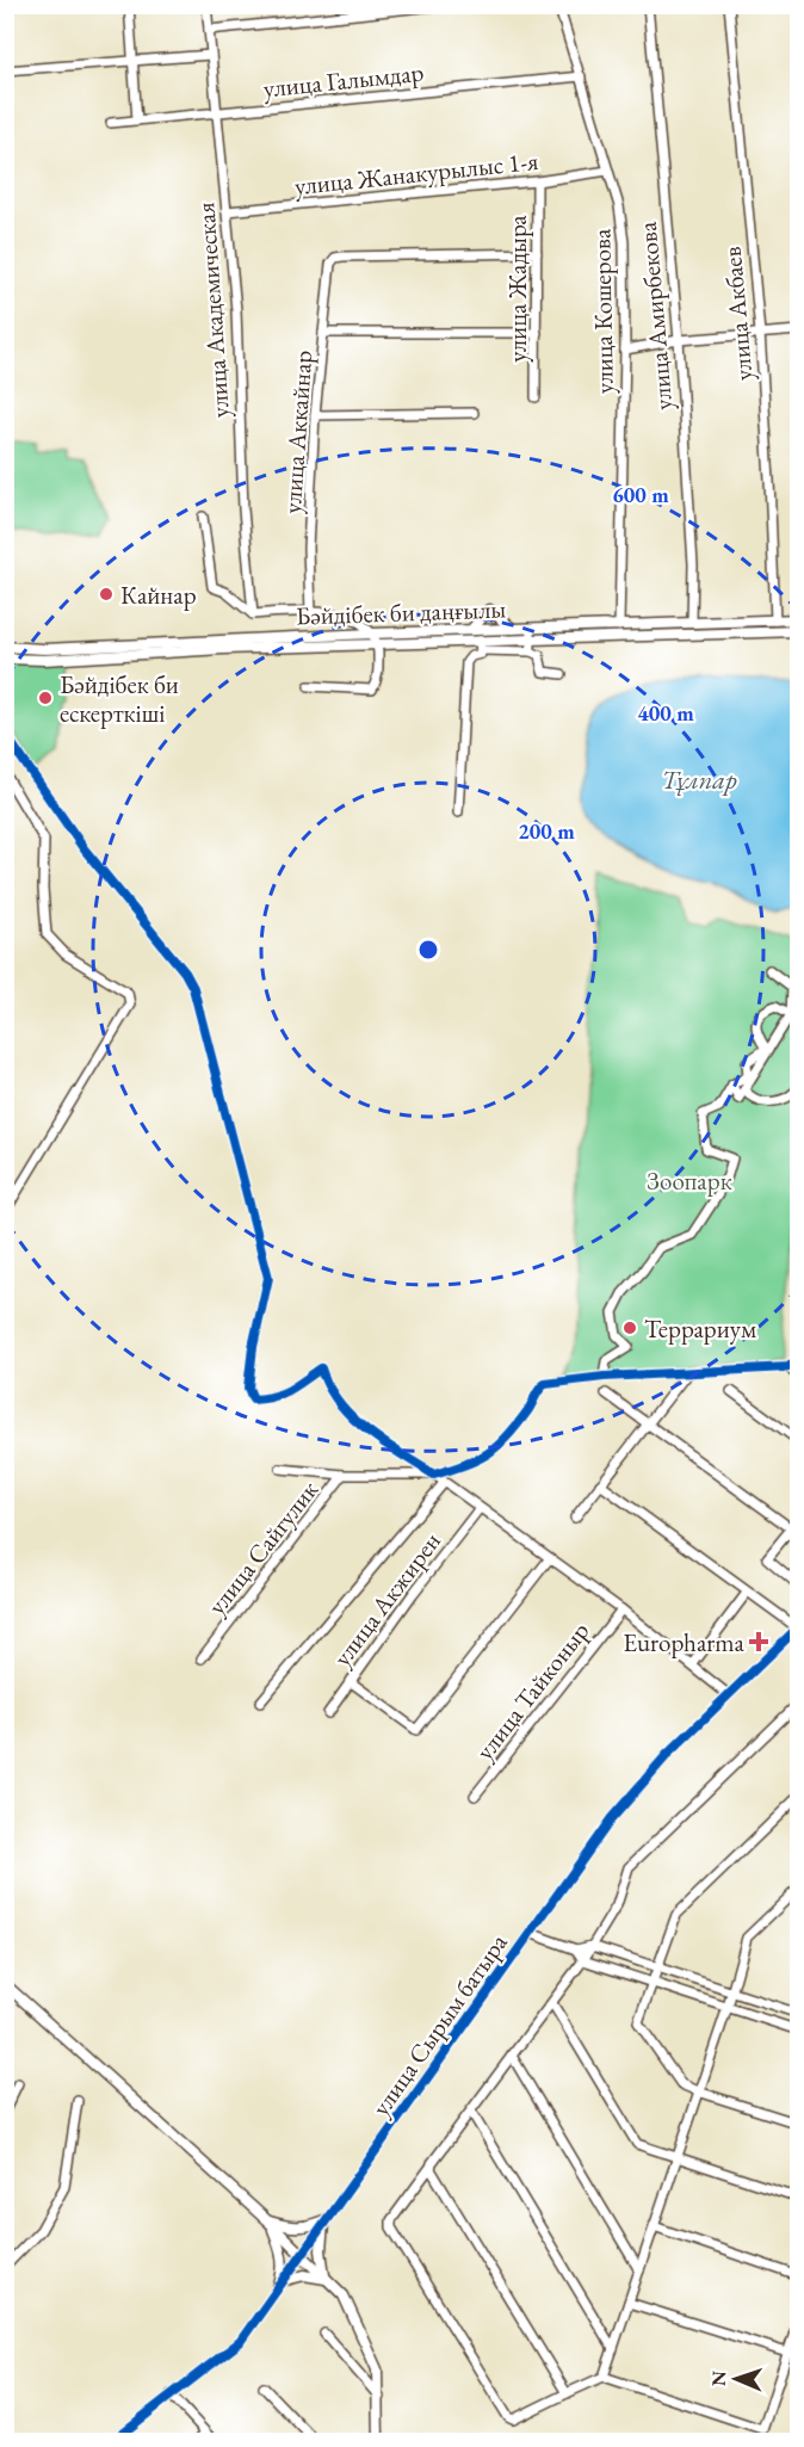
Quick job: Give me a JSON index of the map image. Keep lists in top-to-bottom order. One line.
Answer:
{"streets":{"main road":["Бәйдібек би даңғылы"],"street":["улица Галымдар","улица Жанакурылыс 1-я","улица Жадыра","улица Академическая","улица Кошерова","улица Акбаев","улица Амирбекова","улица Аккайнар","улица Сайгулик","улица Акжирен","улица Тайконыр","улица Сырым батыра"]},"crossings":[["улица Галымдар","улица Академическая"],["улица Галымдар","улица Кошерова"],["улица Жанакурылыс 1-я","улица Жадыра"],["улица Жанакурылыс 1-я","улица Академическая"],["улица Жанакурылыс 1-я","улица Кошерова"],["улица Жадыра","улица Аккайнар"],["улица Кошерова","Бәйдібек би даңғылы"],["улица Акбаев","Бәйдібек би даңғылы"],["улица Амирбекова","Бәйдібек би даңғылы"]],"water":["Тұлпар"],"parks":["Зоопарк"],"places":{"other":["Кайнар","Бәйдібек би ескерткіші","Террариум"],"health":["Europharma"]},"north":"left","rings":["600 m","400 m","200 m"]}
